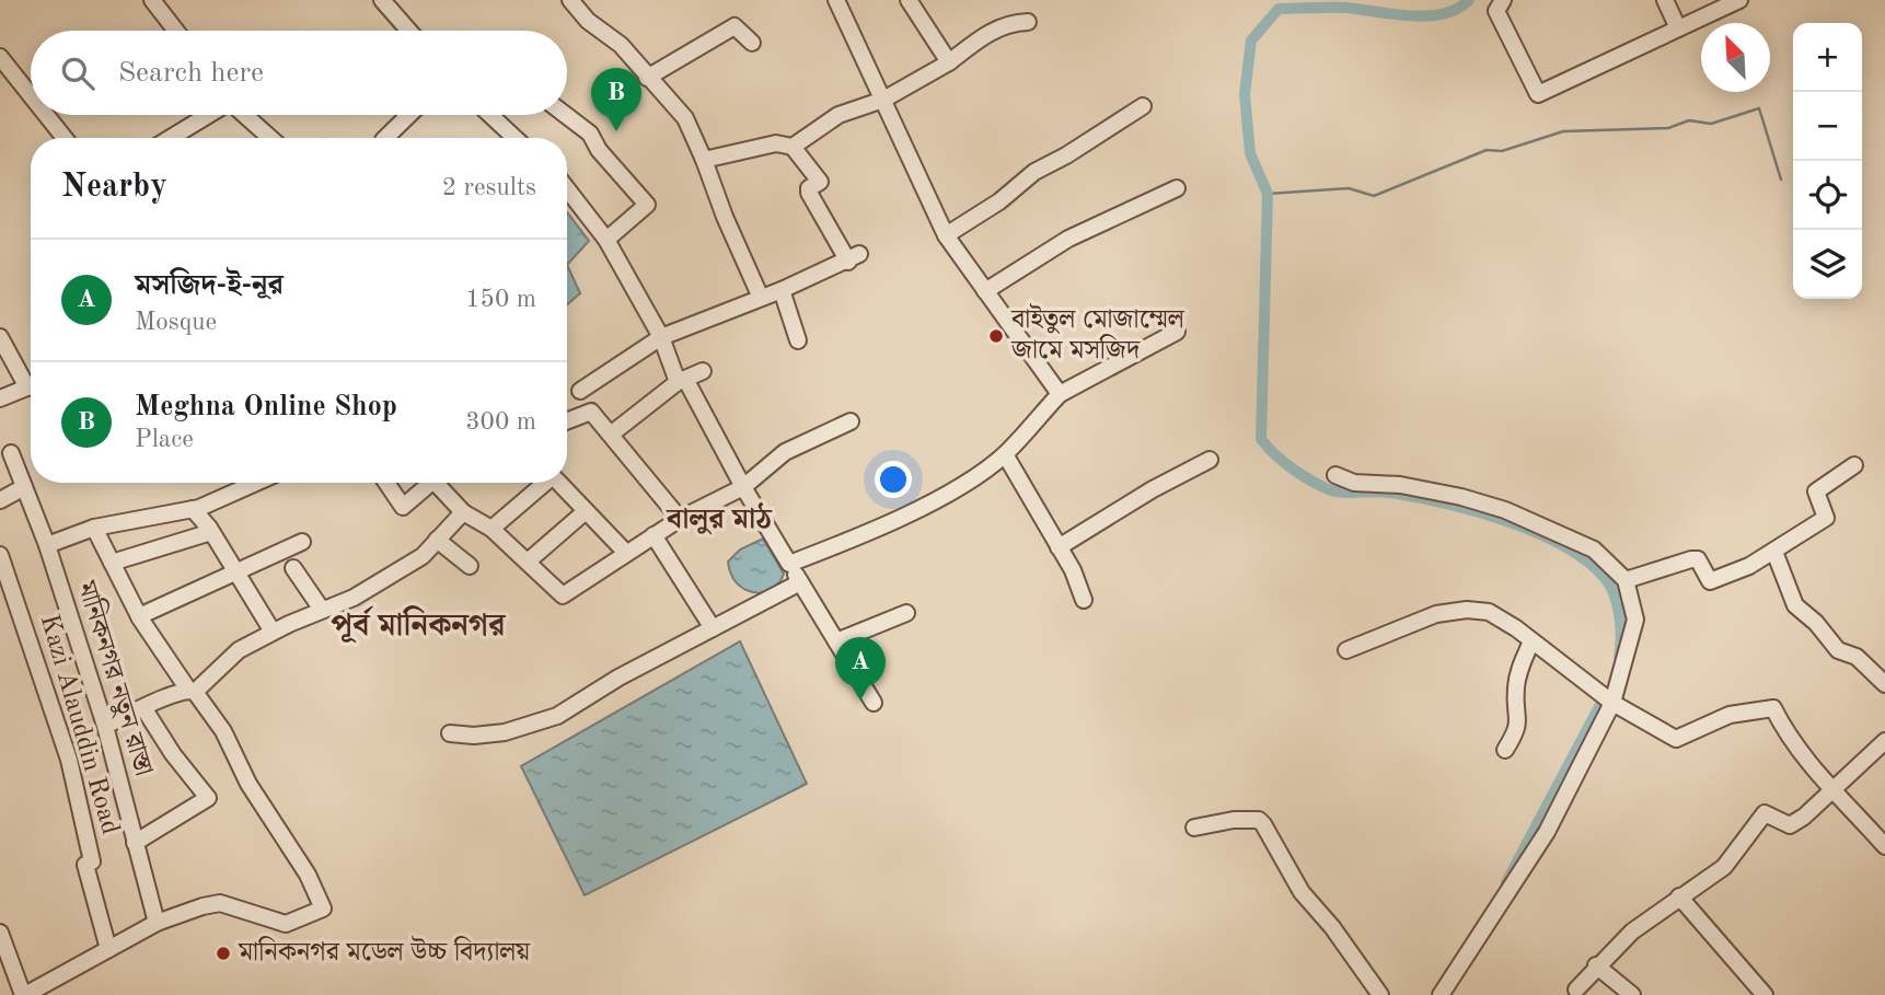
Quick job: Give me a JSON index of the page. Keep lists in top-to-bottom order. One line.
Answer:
{"streets":{"street":["মানিকনগর নতুন রাস্তা","Kazi Alauddin Road"]},"districts":["বালুর মাঠ","পূর্ব মানিকনগর"],"places":["বাইতুল মোজাম্মেল জামে মসজিদ","মানিকনগর মডেল উচ্চ বিদ্যালয়"],"north":"top left","page":{"map_buttons":["+","−"],"search":"Search here","pins":["B","A"],"heading":["Nearby","2 results"],"list":[{"mark":"A","name":"মসজিদ-ই-নূর","note":"Mosque","value":"150 m"},{"mark":"B","name":"Meghna Online Shop","note":"Place","value":"300 m"}]}}
